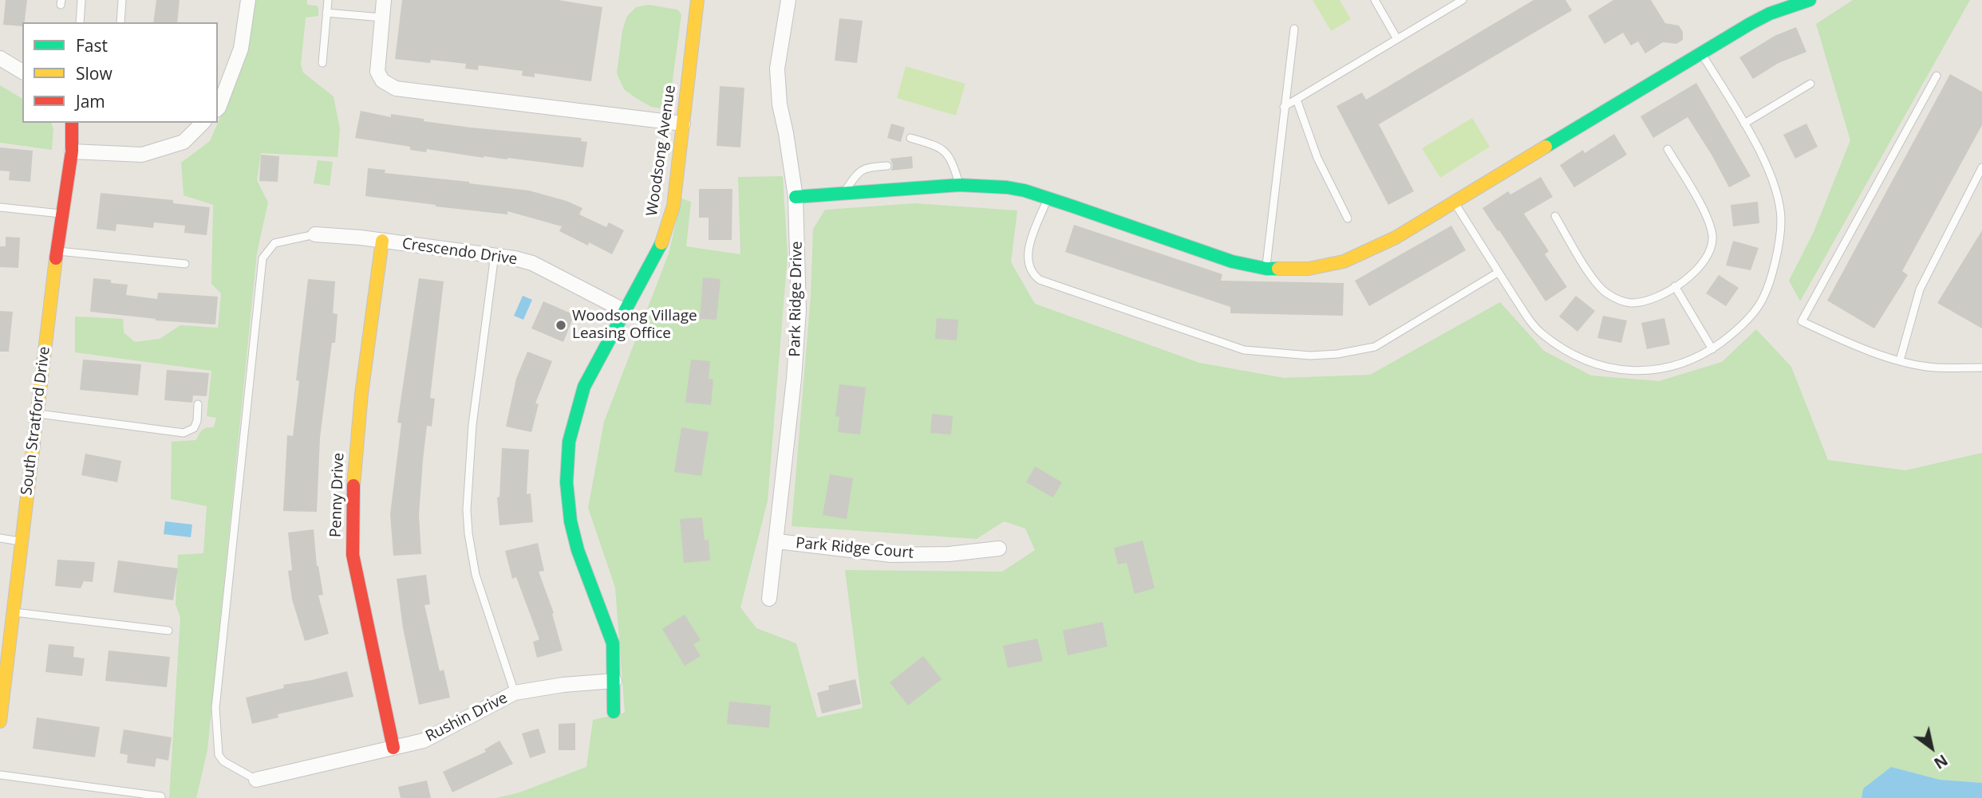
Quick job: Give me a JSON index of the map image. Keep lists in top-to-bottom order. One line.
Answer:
{"streets":{"street":["Woodsong Avenue","Crescendo Drive","Park Ridge Drive","South Stratford Drive","Penny Drive","Park Ridge Court","Rushin Drive"]},"crossings":[["Woodsong Avenue","Crescendo Drive"],["Woodsong Avenue","Rushin Drive"],["Crescendo Drive","Penny Drive"],["Park Ridge Drive","Park Ridge Court"],["Penny Drive","Rushin Drive"]],"places":["Woodsong Village Leasing Office"],"legend":["Fast","Slow","Jam"],"north":"bottom right"}
